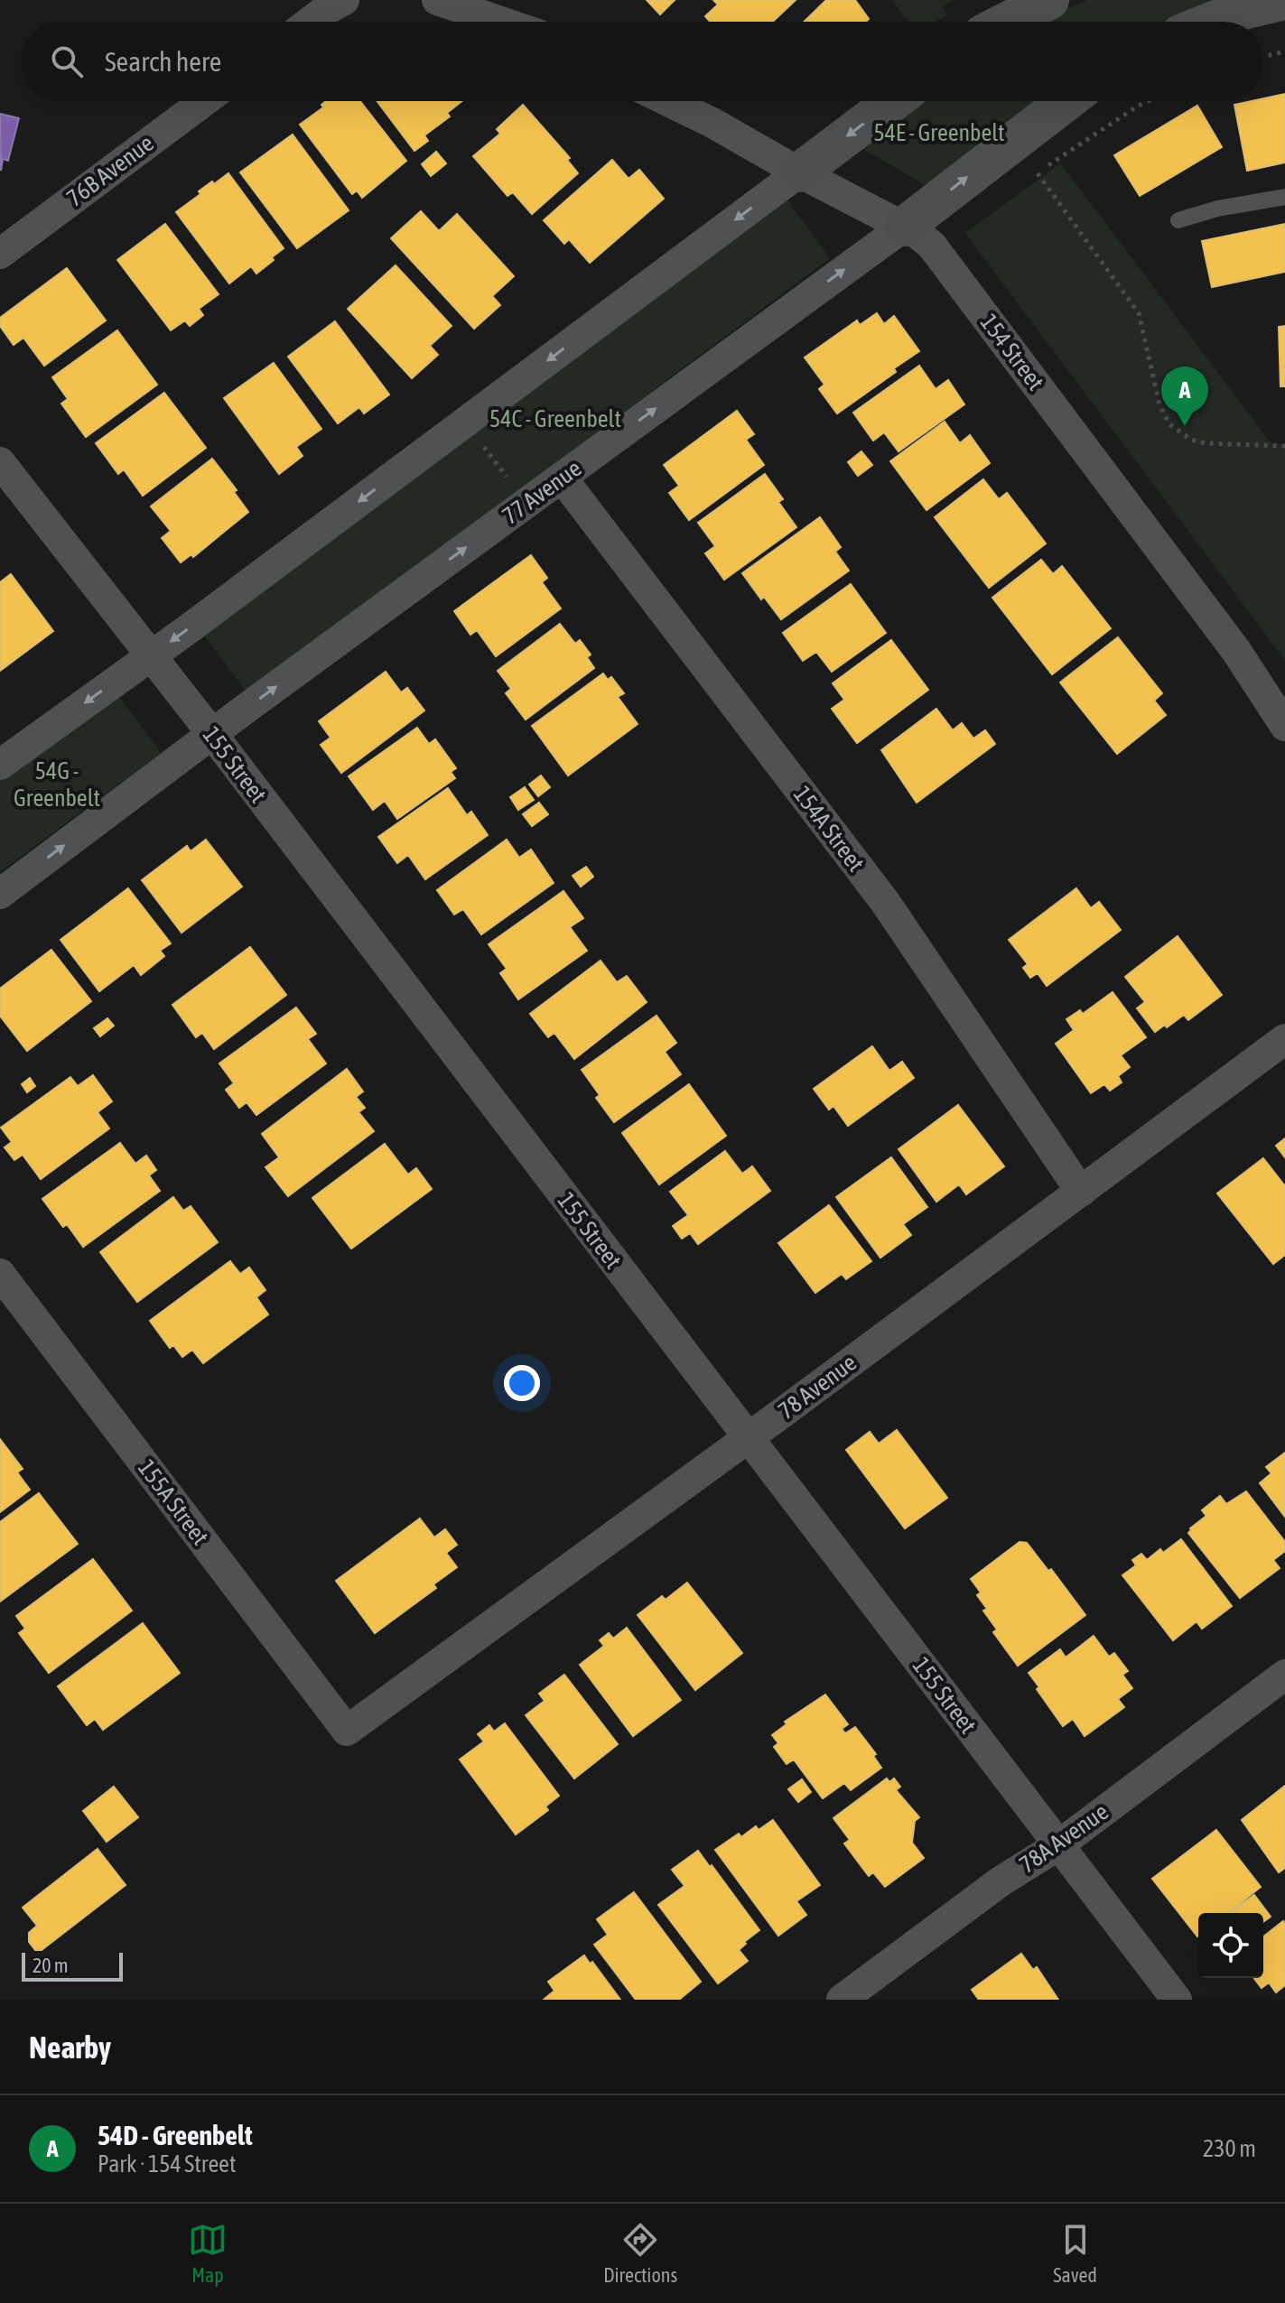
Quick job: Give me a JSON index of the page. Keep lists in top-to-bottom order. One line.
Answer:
{"streets":{"street":["76B Avenue","154 Street","77 Avenue","155 Street","154A Street","78 Avenue","155A Street","78A Avenue"]},"crossings":[["154 Street","77 Avenue"],["77 Avenue","155 Street"],["77 Avenue","154A Street"],["155 Street","78 Avenue"],["155 Street","78A Avenue"],["154A Street","78 Avenue"],["78 Avenue","155A Street"]],"parks":["54E - Greenbelt","54C - Greenbelt","54G - Greenbelt"],"scale_bar":"20 m","page":{"search":"Search here","pins":"A","scale":"20 m","heading":"Nearby","list":[{"mark":"A","name":"54D - Greenbelt","note":"Park · 154 Street","value":"230 m"}],"nav":["Map","Directions","Saved"]}}
